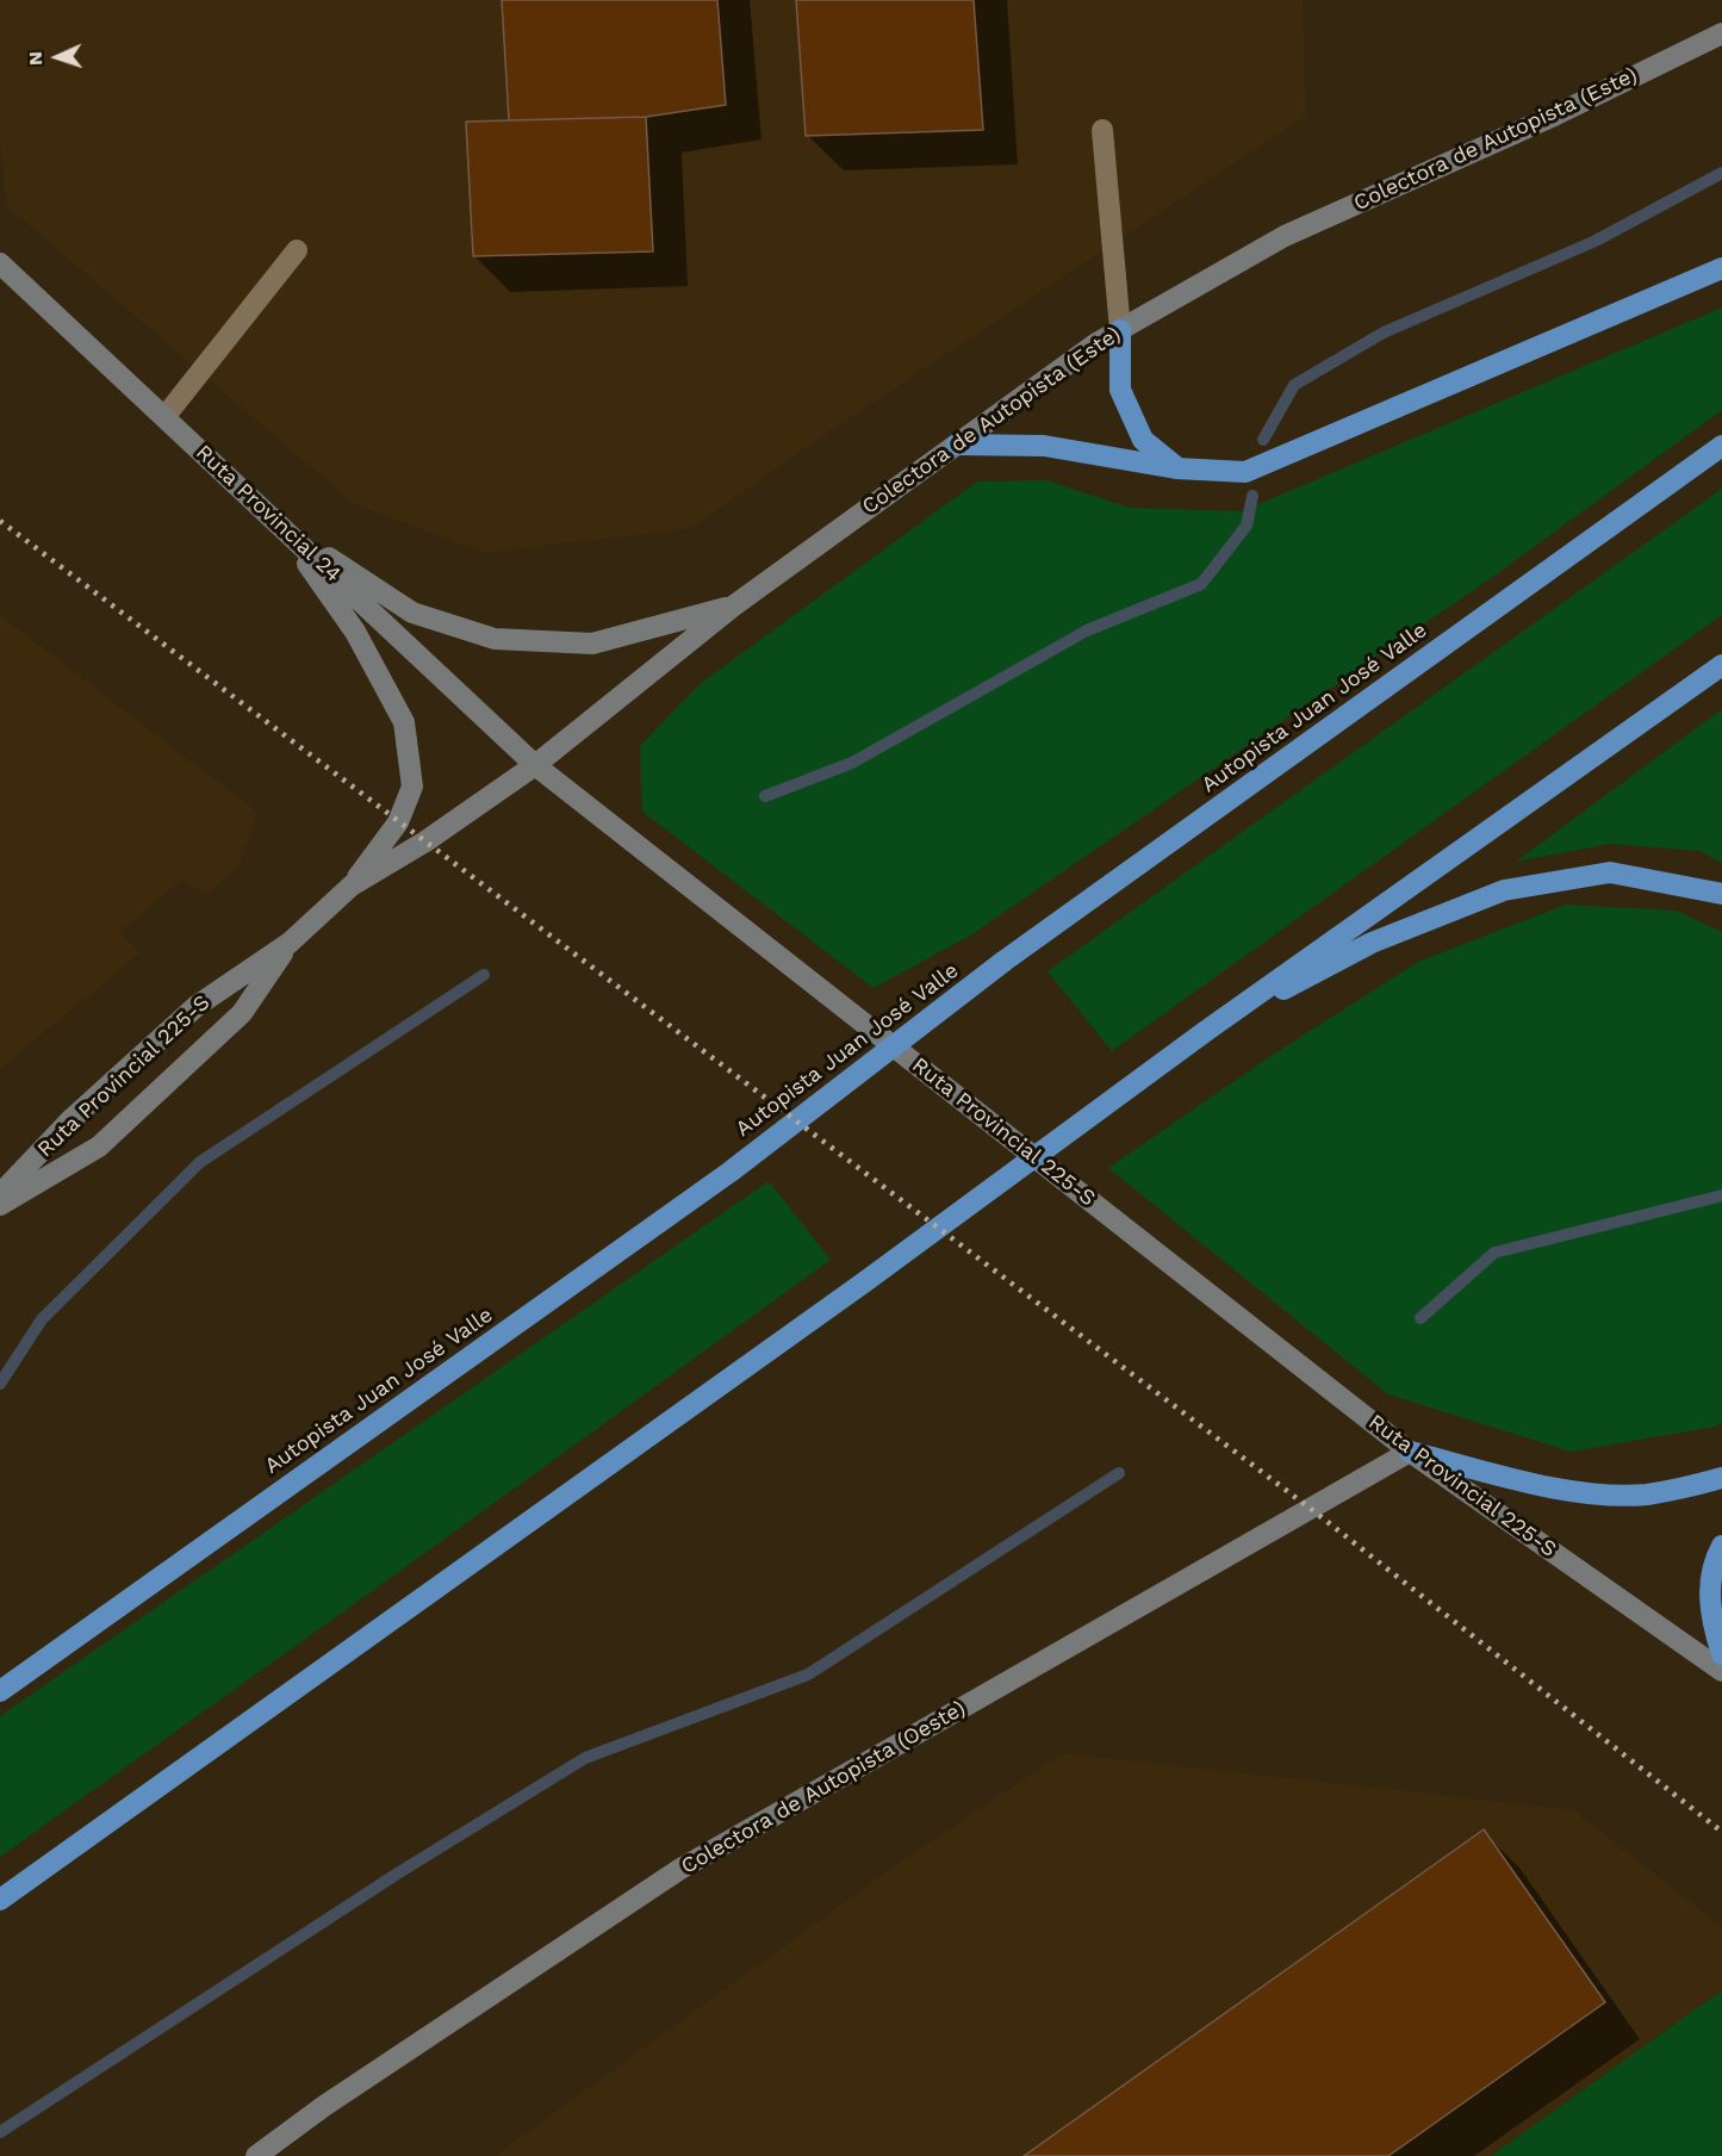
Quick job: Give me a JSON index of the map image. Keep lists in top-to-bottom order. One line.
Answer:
{"streets":{"highway":["Autopista Juan José Valle"],"main road":["Colectora de Autopista (Este)","Ruta Provincial 24","Ruta Provincial 225-S","Colectora de Autopista (Oeste)"]},"crossings":[["Colectora de Autopista (Este)","Ruta Provincial 24"],["Colectora de Autopista (Este)","Ruta Provincial 225-S"],["Ruta Provincial 24","Ruta Provincial 225-S"],["Ruta Provincial 225-S","Colectora de Autopista (Oeste)"]],"north":"left"}
